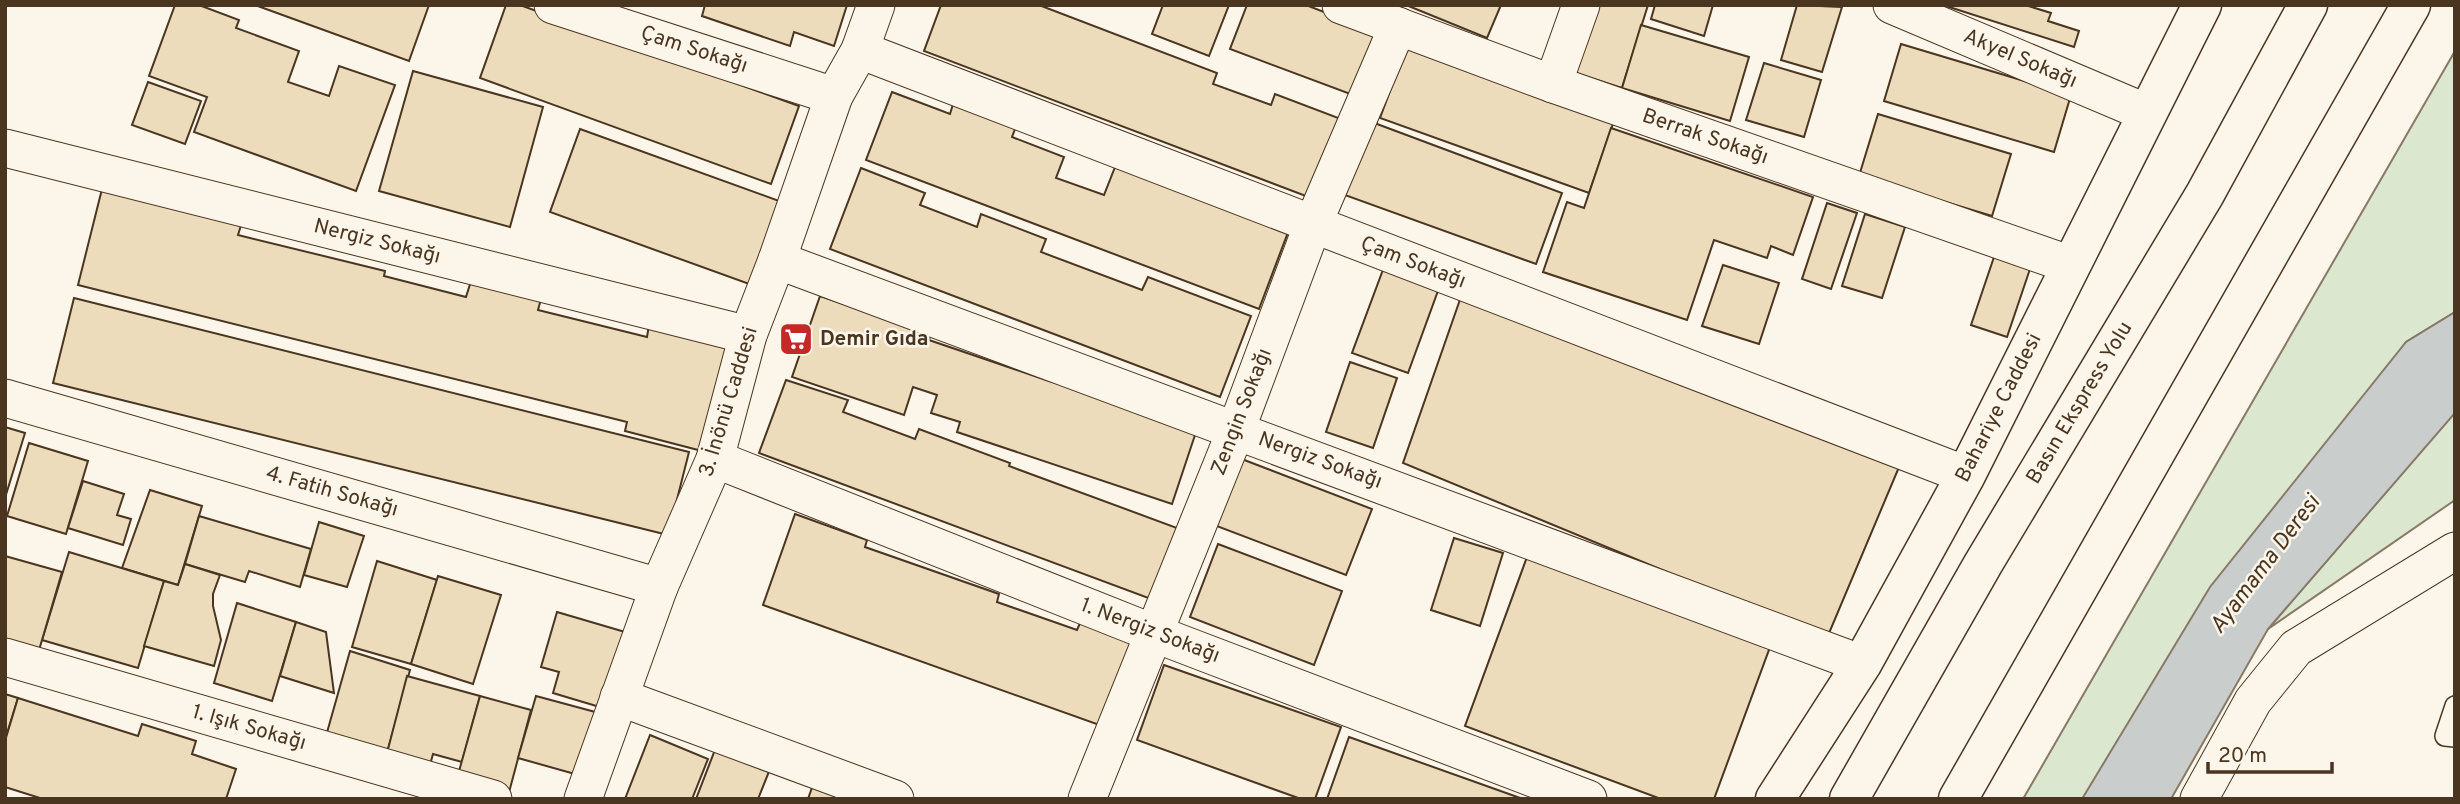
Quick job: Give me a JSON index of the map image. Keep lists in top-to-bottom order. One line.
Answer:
{"streets":{"main road":["Basın Ekspress Yolu","Bahariye Caddesi"],"street":["Çam Sokağı","Akyel Sokağı","Berrak Sokağı","Nergiz Sokağı","3. İnönü Caddesi","Zengin Sokağı","4. Fatih Sokağı","1. Nergiz Sokağı","1. Işık Sokağı"]},"crossings":[["Çam Sokağı","3. İnönü Caddesi"],["Çam Sokağı","Bahariye Caddesi"],["Çam Sokağı","Zengin Sokağı"],["Akyel Sokağı","Bahariye Caddesi"],["Berrak Sokağı","Bahariye Caddesi"],["Berrak Sokağı","Zengin Sokağı"],["Nergiz Sokağı","3. İnönü Caddesi"],["Nergiz Sokağı","Bahariye Caddesi"],["Nergiz Sokağı","Zengin Sokağı"],["3. İnönü Caddesi","4. Fatih Sokağı"],["3. İnönü Caddesi","1. Nergiz Sokağı"],["Zengin Sokağı","1. Nergiz Sokağı"]],"water":["Ayamama Deresi"],"places":{"supermarket":["Demir Gıda"]},"scale_bar":"20 m"}
